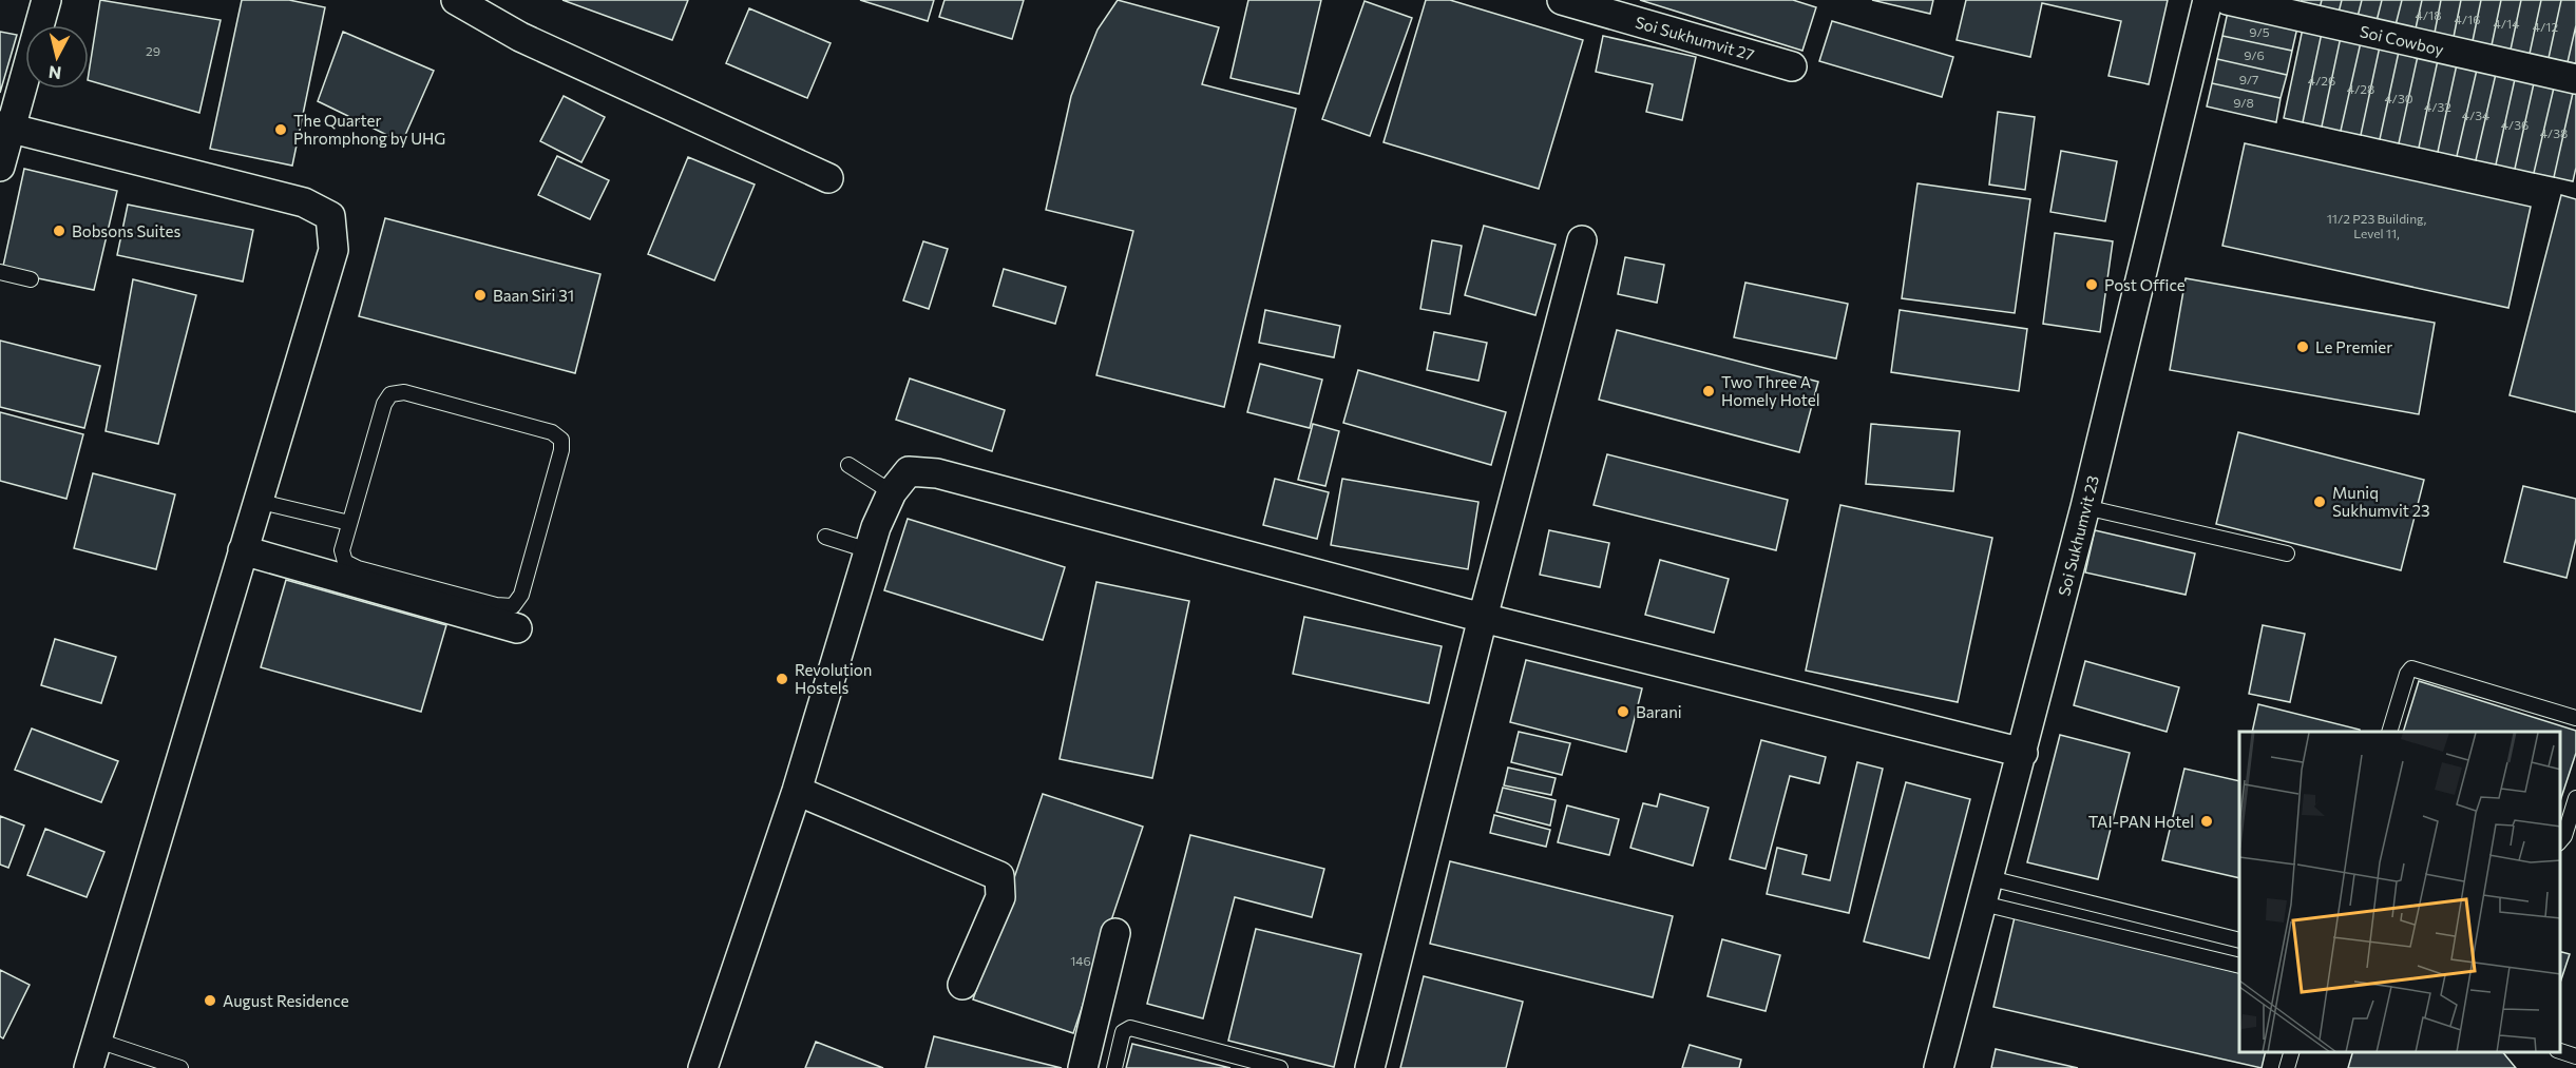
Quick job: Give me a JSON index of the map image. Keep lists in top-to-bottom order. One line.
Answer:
{"streets":{"street":["Soi Sukhumvit 27","Soi Cowboy","Soi Sukhumvit 23"]},"places":["The Quarter Phromphong by UHG","Bobsons Suites","Post Office","Baan Siri 31","Le Premier","Two Three A Homely Hotel","Muniq Sukhumvit 23","Revolution Hostels","Barani","TAI-PAN Hotel","August Residence"],"house_numbers":["4/18","4/16","4/14","4/12","9/5","29","9/6","9/7","4/26","4/28","4/30","9/8","4/32","4/34","4/36","4/38","11/2 P23 Building, Level 11,","146"],"north":"bottom"}
